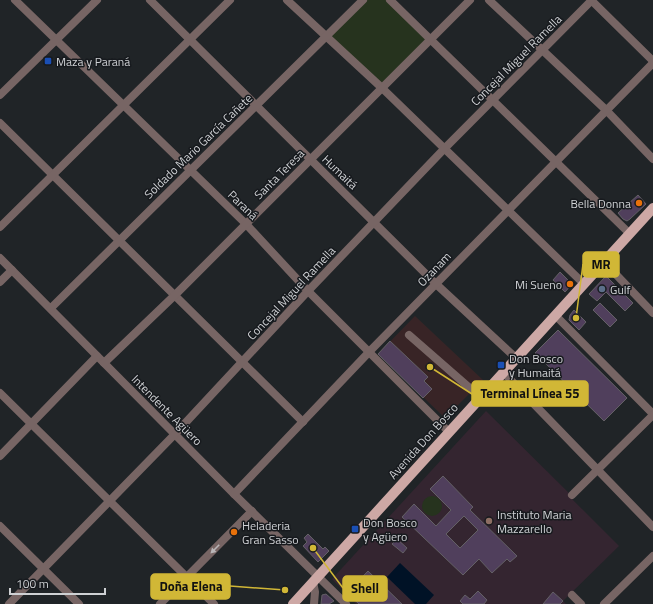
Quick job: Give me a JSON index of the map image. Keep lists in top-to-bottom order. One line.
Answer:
{"streets":{"main road":["Avenida Don Bosco"],"street":["Concejal Miguel Ramella","Soldado Mario García Cañete","Humaitá","Santa Teresa","Paraná","Ozanam","Intendente Agüero"]},"crossings":[["Concejal Miguel Ramella","Humaitá"],["Concejal Miguel Ramella","Paraná"],["Concejal Miguel Ramella","Intendente Agüero"],["Soldado Mario García Cañete","Humaitá"],["Soldado Mario García Cañete","Paraná"],["Soldado Mario García Cañete","Intendente Agüero"],["Humaitá","Santa Teresa"],["Humaitá","Ozanam"],["Humaitá","Avenida Don Bosco"],["Santa Teresa","Paraná"],["Santa Teresa","Intendente Agüero"],["Paraná","Ozanam"],["Paraná","Avenida Don Bosco"],["Ozanam","Intendente Agüero"],["Intendente Agüero","Avenida Don Bosco"]],"places":{"transit":["Maza y Paraná","Don Bosco y Humaitá","Don Bosco y Agüero"],"other":["Bella Donna","Mi Sueno","Gulf","MR","Terminal Línea 55","Instituto Maria Mazzarello","Heladeria Gran Sasso","Shell","Doña Elena"]},"scale_bar":"100 m"}
